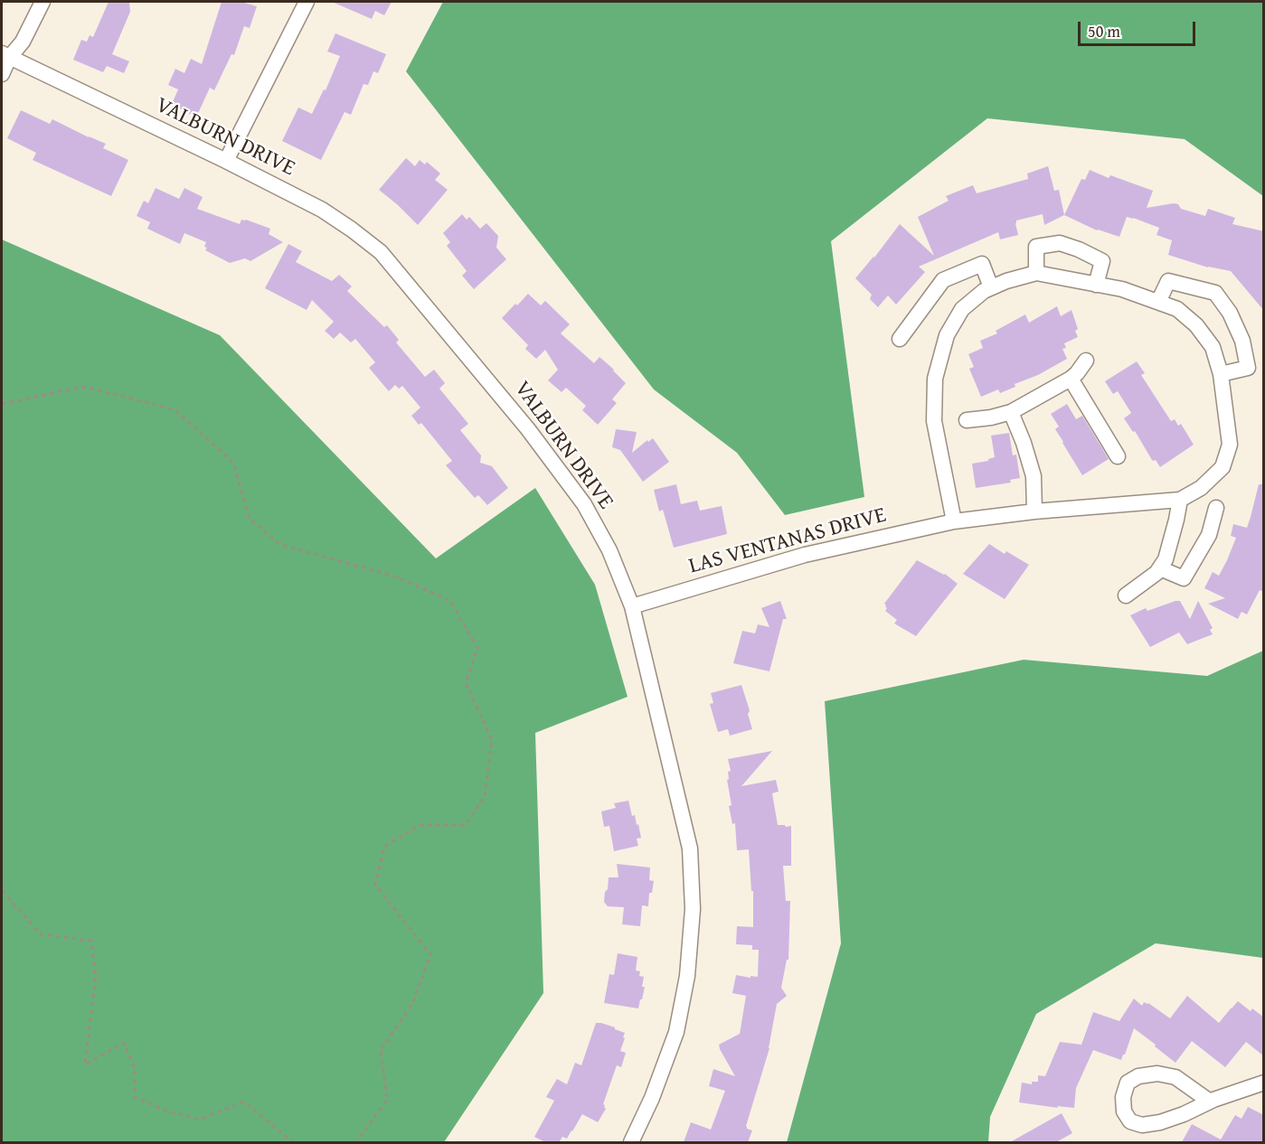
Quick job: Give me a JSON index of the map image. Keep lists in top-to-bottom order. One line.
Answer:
{"streets":{"street":["VALBURN DRIVE","LAS VENTANAS DRIVE"]},"crossings":[["VALBURN DRIVE","LAS VENTANAS DRIVE"]],"scale_bar":"50 m"}
